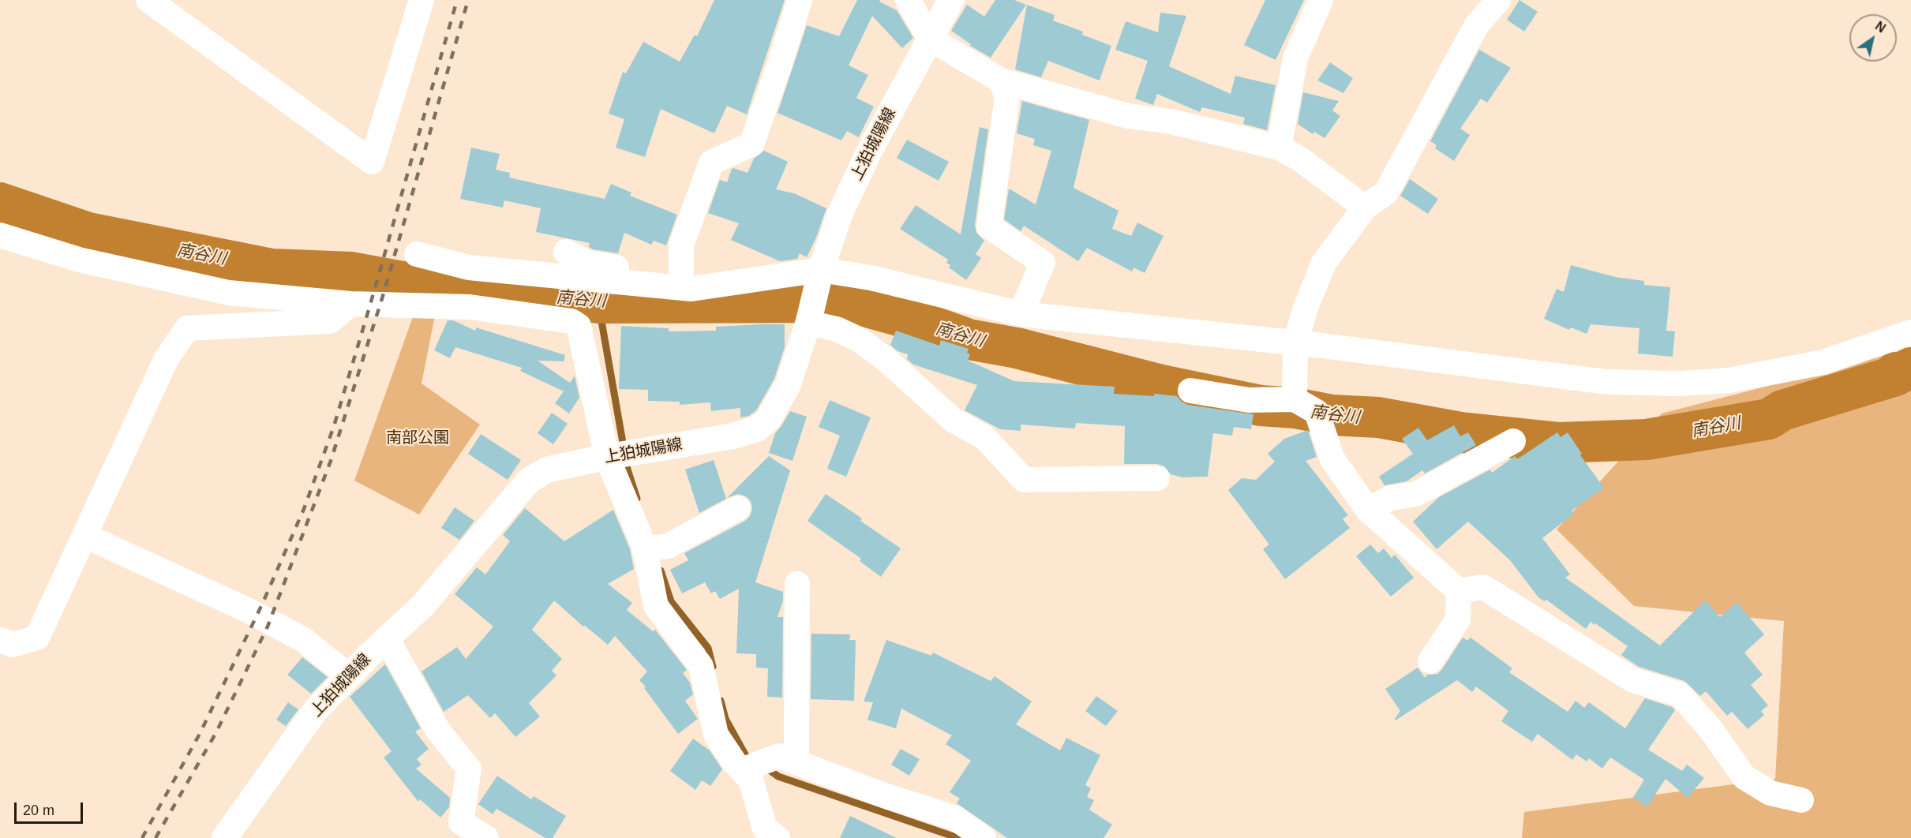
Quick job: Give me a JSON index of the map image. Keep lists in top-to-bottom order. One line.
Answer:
{"streets":{"main road":["上狛城陽線"]},"water":["南谷川"],"parks":["南部公園"],"scale_bar":"20 m","north":"top right"}
